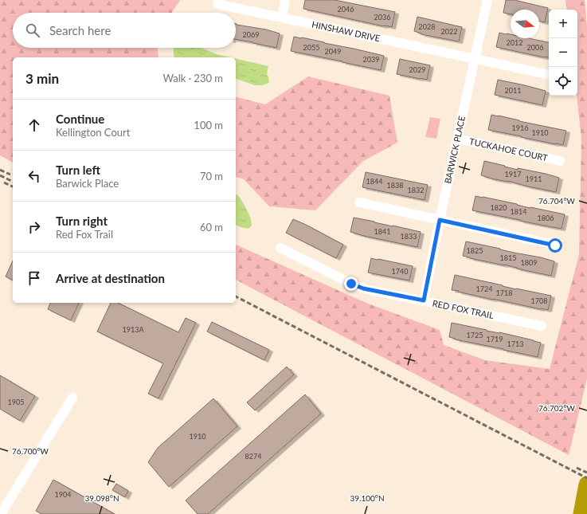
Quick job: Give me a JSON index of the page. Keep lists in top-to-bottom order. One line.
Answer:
{"streets":{"street":["HINSHAW DRIVE","BARWICK PLACE","TUCKAHOE COURT","RED FOX TRAIL"]},"crossings":[["HINSHAW DRIVE","BARWICK PLACE"],["BARWICK PLACE","TUCKAHOE COURT"],["BARWICK PLACE","RED FOX TRAIL"]],"house_numbers":["2046","2036","2028","2022","2069","2012","2055","2006","2049","2039","2029","2011","1916","1910","1917","1911","1844","1838","1832","1820","1814","1806","1841","1833","1825","1815","1809","1740","1724","1718","1708","1913A","1725","1719","1713","1905","1910","8274","1904"],"north":"right","page":{"map_buttons":["+","−"],"search":"Search here","heading":["3 min","Walk · 230 m"],"list":[["Continue","Kellington Court","100 m"],["Turn left","Barwick Place","70 m"],["Turn right","Red Fox Trail","60 m"],"Arrive at destination"]},"coordinates":["76.704°W","76.702°W","76.700°W","39.098°N","39.100°N"]}
